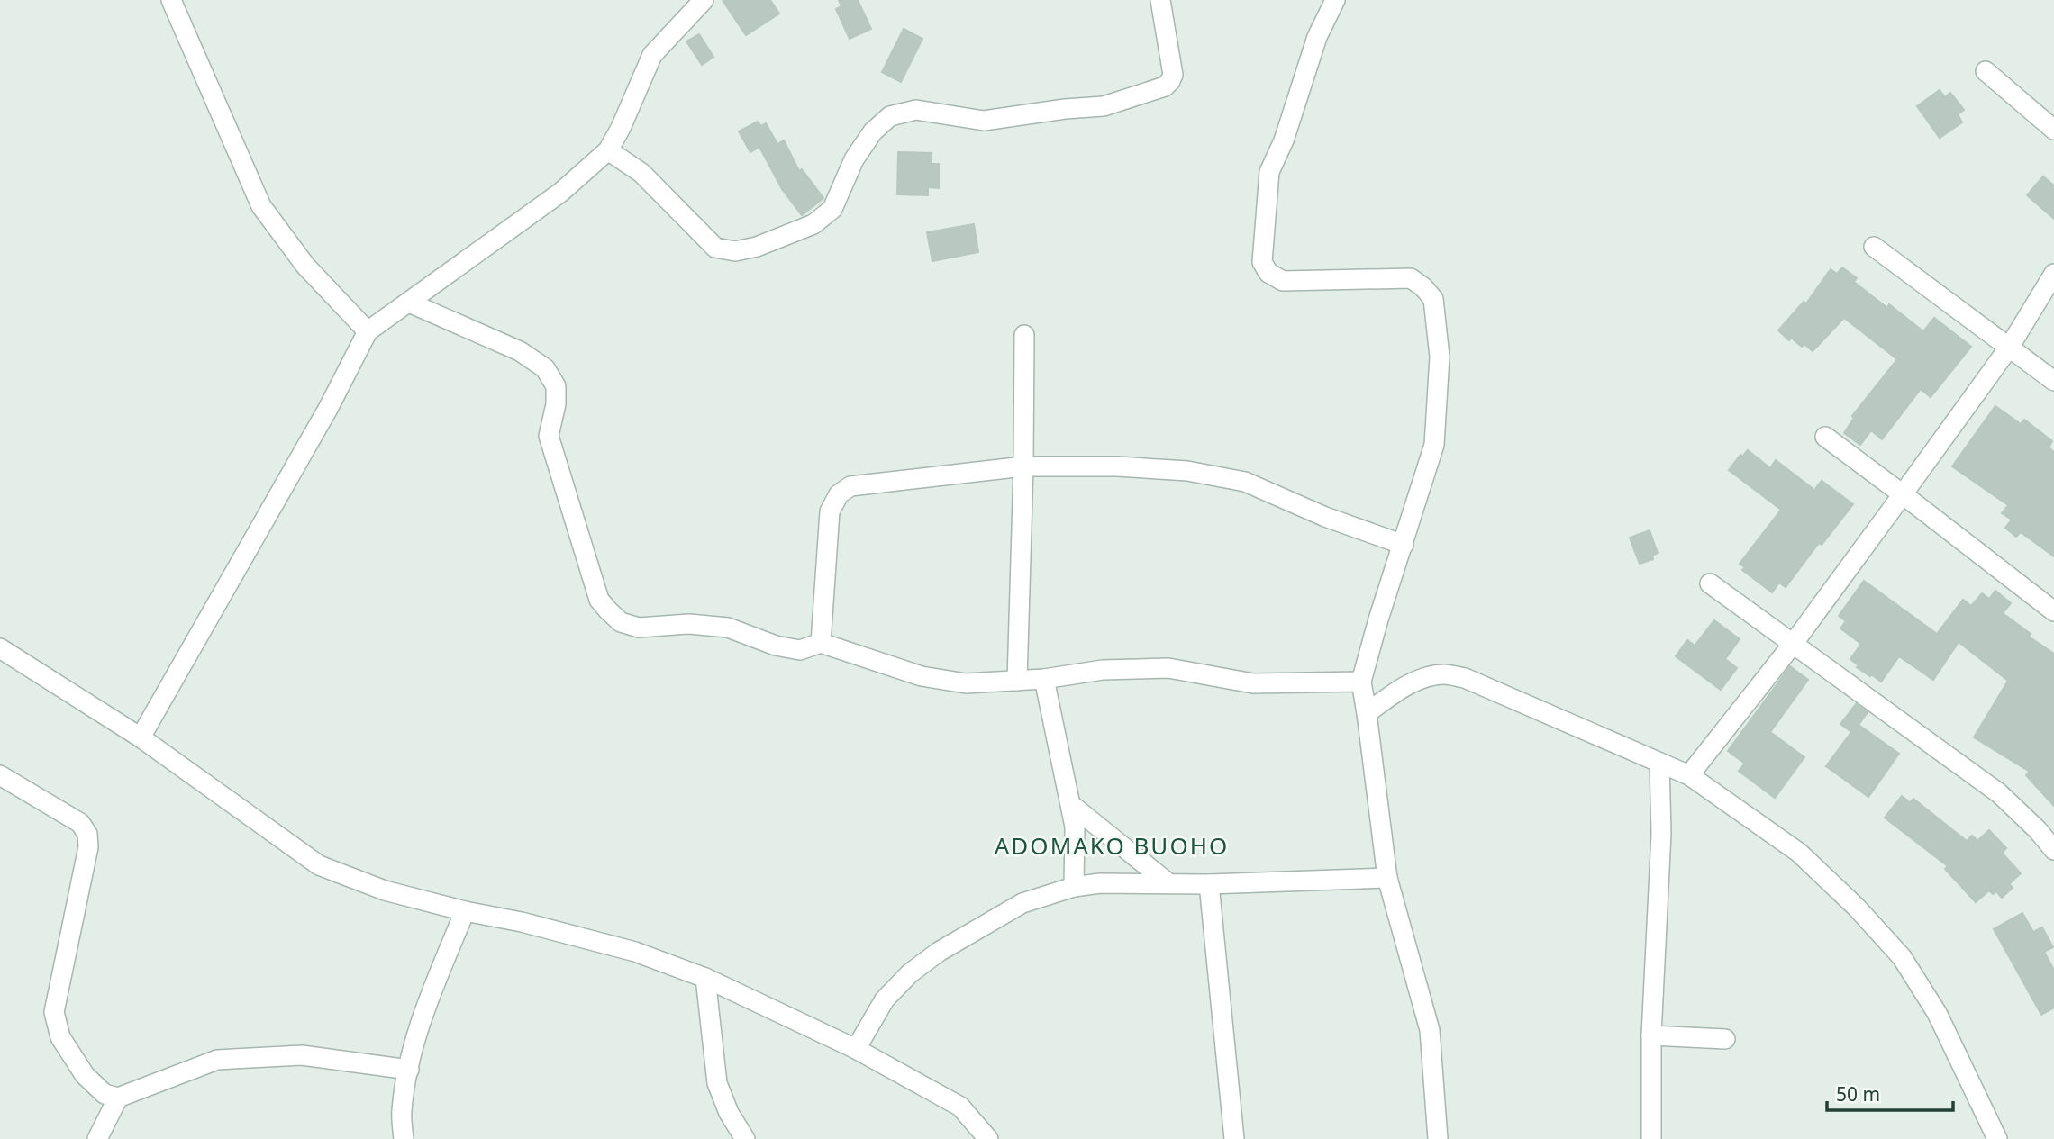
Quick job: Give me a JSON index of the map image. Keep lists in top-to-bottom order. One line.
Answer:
{"districts":["ADOMAKO BUOHO"],"scale_bar":"50 m"}
